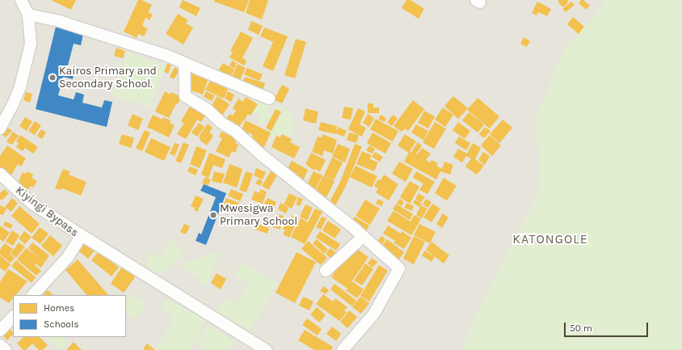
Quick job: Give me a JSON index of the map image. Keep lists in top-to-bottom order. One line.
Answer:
{"streets":{"street":["Kiyingi Bypass"]},"districts":["KATONGOLE"],"places":["Kairos Primary and Secondary School.","Mwesigwa Primary School"],"legend":["Homes","Schools"],"scale_bar":"50 m"}
